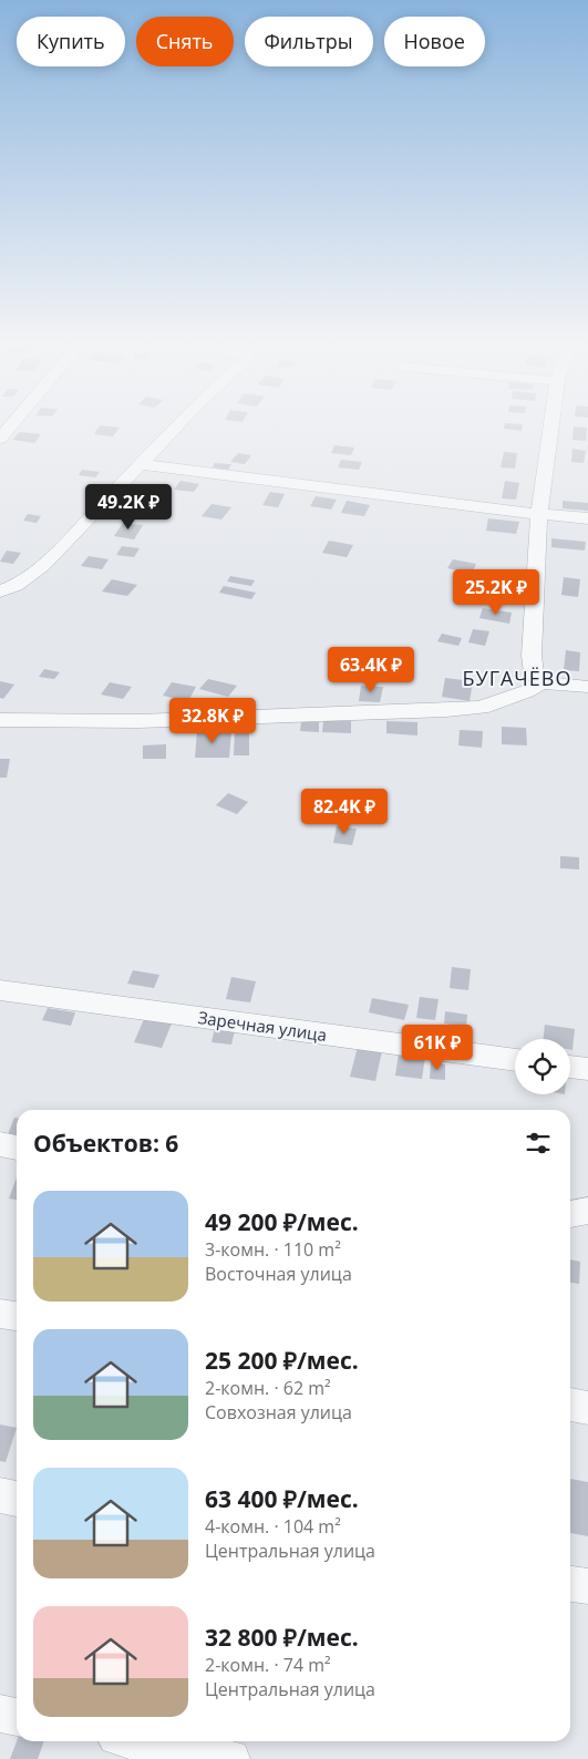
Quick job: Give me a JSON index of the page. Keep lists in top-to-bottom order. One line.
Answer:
{"streets":{"street":["Заречная улица"]},"districts":["БУГАЧЁВО"],"page":{"chip":["Купить","Снять","Фильтры","Новое"],"price":["49.2K ₽","25.2K ₽","63.4K ₽","32.8K ₽","82.4K ₽","61K ₽"],"heading":"Объектов: 6","list":[{"name":"49 200 ₽/мес.","note":"3-комн. · 110 m² · Восточная улица"},{"name":"25 200 ₽/мес.","note":"2-комн. · 62 m² · Совхозная улица"},{"name":"63 400 ₽/мес.","note":"4-комн. · 104 m² · Центральная улица"},{"name":"32 800 ₽/мес.","note":"2-комн. · 74 m² · Центральная улица"}]}}
